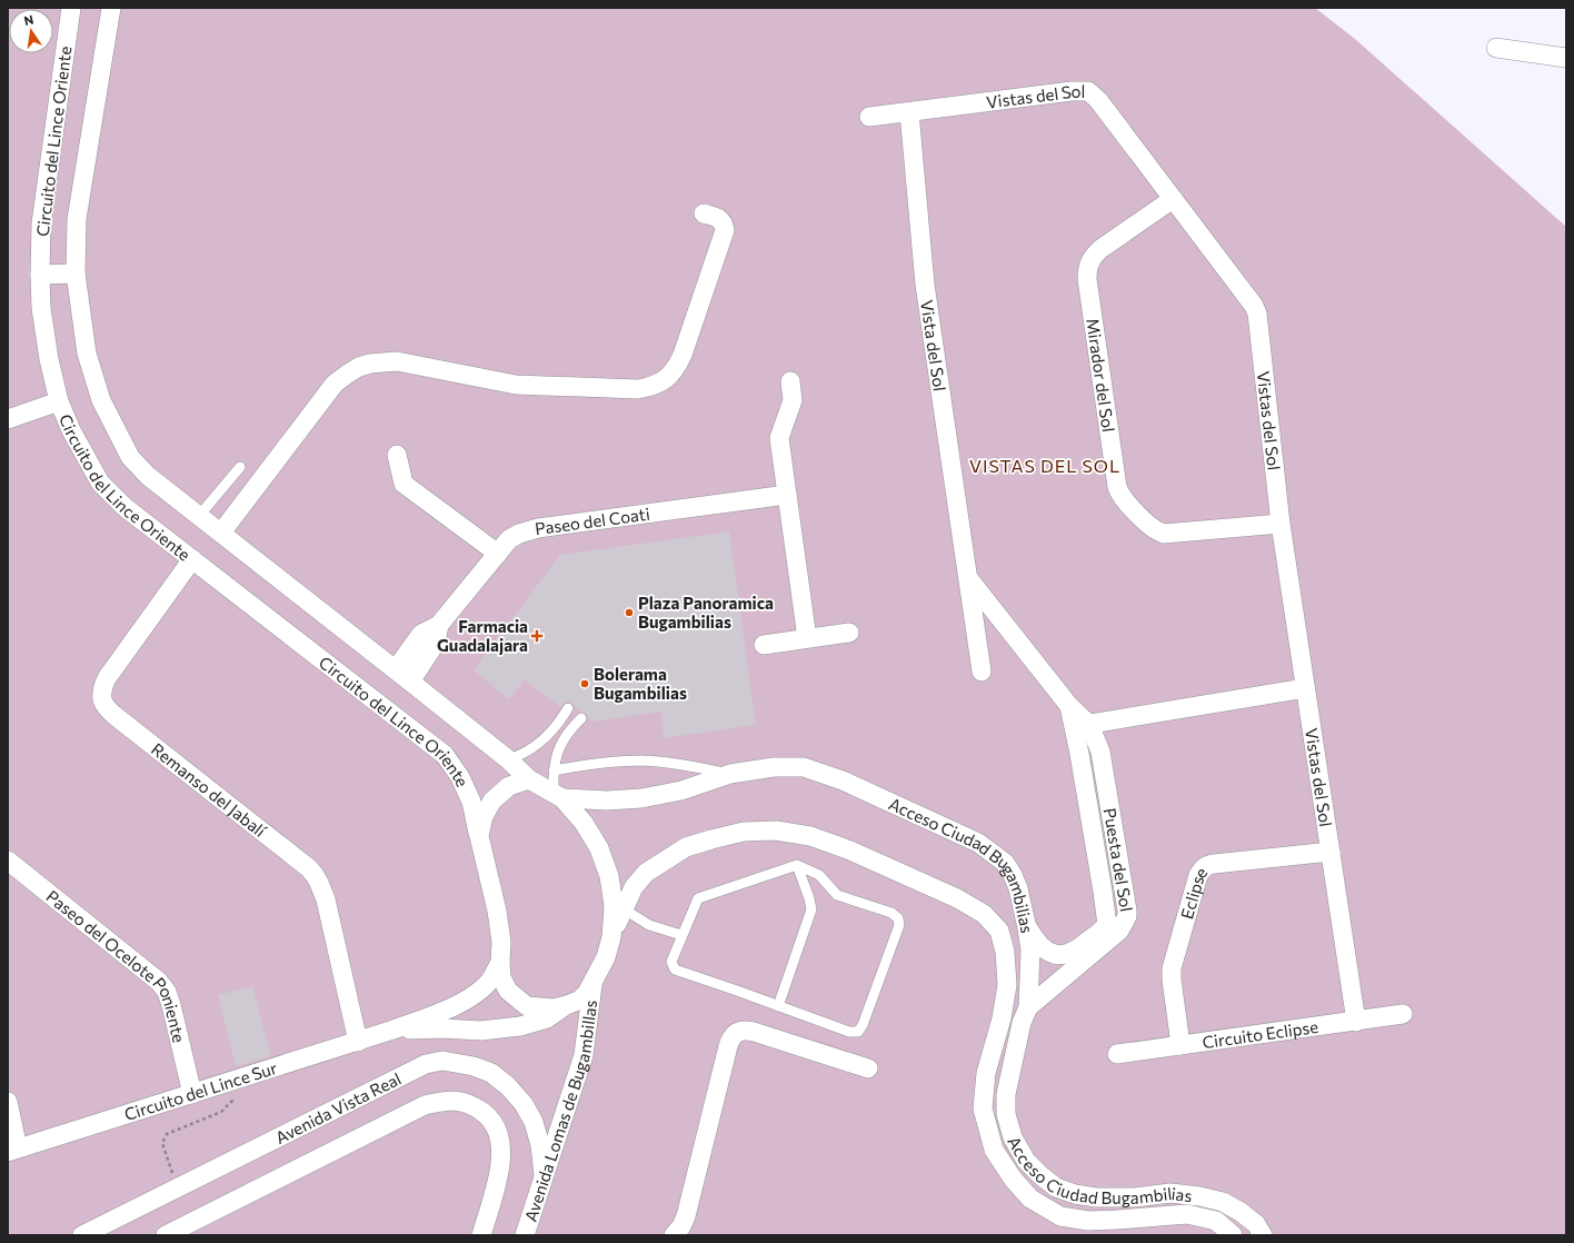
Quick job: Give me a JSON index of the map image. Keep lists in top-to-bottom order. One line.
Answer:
{"streets":{"street":["Vistas del Sol","Circuito del Lince Oriente","Vista del Sol","Mirador del Sol","Paseo del Coati","Remanso del Jabalí","Puesta del Sol","Acceso Ciudad Bugambilias","Eclipse","Paseo del Ocelote Poniente","Circuito Eclipse","Circuito del Lince Sur","Avenida Vista Real","Avenida Lomas de Bugambillas"]},"crossings":[["Vistas del Sol","Vista del Sol"],["Vistas del Sol","Mirador del Sol"],["Vistas del Sol","Eclipse"],["Vistas del Sol","Circuito Eclipse"],["Circuito del Lince Oriente","Paseo del Coati"],["Circuito del Lince Oriente","Remanso del Jabalí"],["Circuito del Lince Oriente","Acceso Ciudad Bugambilias"],["Circuito del Lince Oriente","Circuito del Lince Sur"],["Vista del Sol","Puesta del Sol"],["Remanso del Jabalí","Circuito del Lince Sur"],["Puesta del Sol","Acceso Ciudad Bugambilias"],["Eclipse","Circuito Eclipse"],["Paseo del Ocelote Poniente","Circuito del Lince Sur"],["Circuito del Lince Sur","Avenida Lomas de Bugambillas"],["Avenida Vista Real","Avenida Lomas de Bugambillas"]],"districts":["VISTAS DEL SOL"],"places":{"other":["Plaza Panoramica Bugambilias","Bolerama Bugambilias"],"health":["Farmacia Guadalajara"]},"north":"top"}
